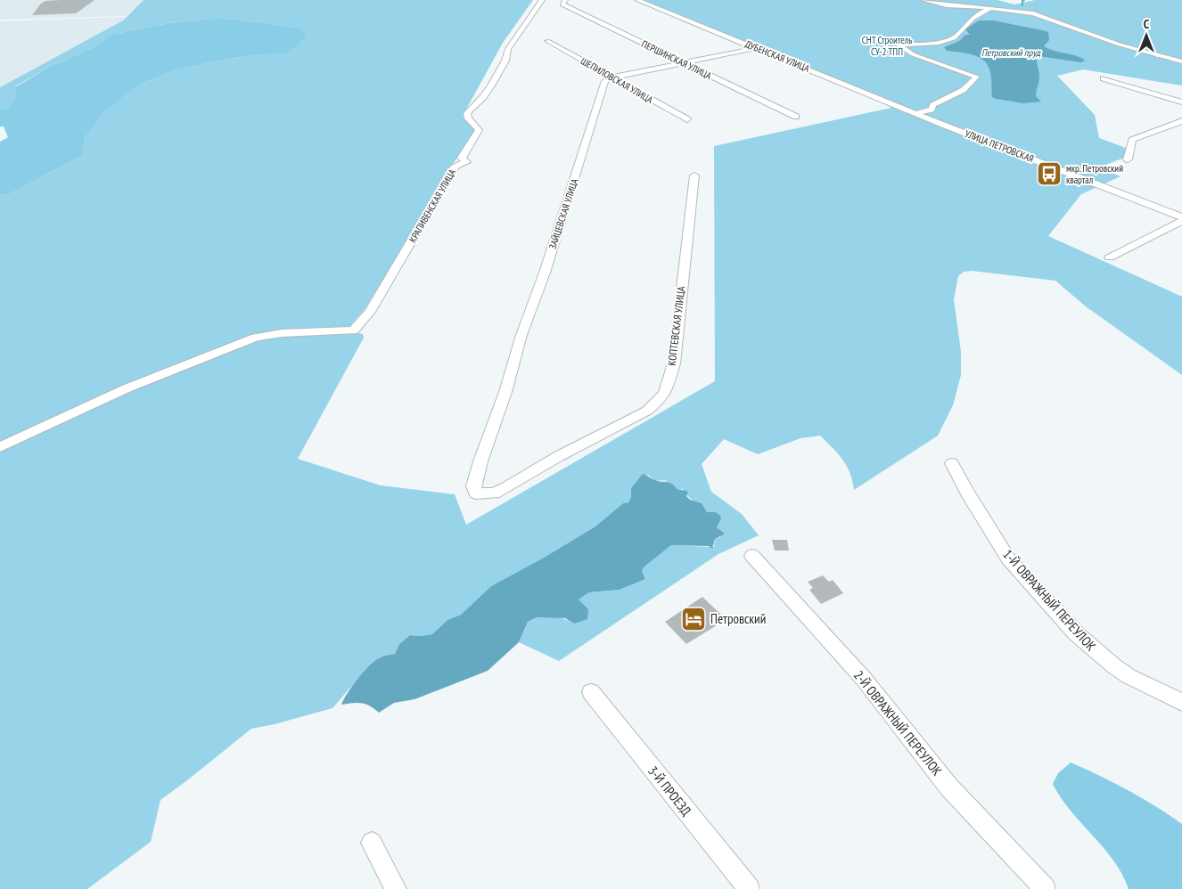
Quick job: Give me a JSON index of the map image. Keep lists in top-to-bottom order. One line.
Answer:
{"streets":{"street":["ДУБЕНСКАЯ УЛИЦА","ПЕРШИНСКАЯ УЛИЦА","ШЕПИЛОВСКАЯ УЛИЦА","УЛИЦА ПЕТРОВСКАЯ","КРАПИВЕНСКАЯ УЛИЦА","ЗАЙЦЕВСКАЯ УЛИЦА","КОПТЕВСКАЯ УЛИЦА","1-Й ОВРАЖНЫЙ ПЕРЕУЛОК","2-Й ОВРАЖНЫЙ ПЕРЕУЛОК","3-Й ПРОЕЗД"]},"crossings":[["ДУБЕНСКАЯ УЛИЦА","УЛИЦА ПЕТРОВСКАЯ"],["ШЕПИЛОВСКАЯ УЛИЦА","ЗАЙЦЕВСКАЯ УЛИЦА"],["ЗАЙЦЕВСКАЯ УЛИЦА","КОПТЕВСКАЯ УЛИЦА"]],"water":["Петровский пруд"],"parks":["СНТ Строитель СУ-2 ТПП"],"places":{"bus stop":["мкр. Петровский квартал"],"hotel":["Петровский"]},"north":"top"}
